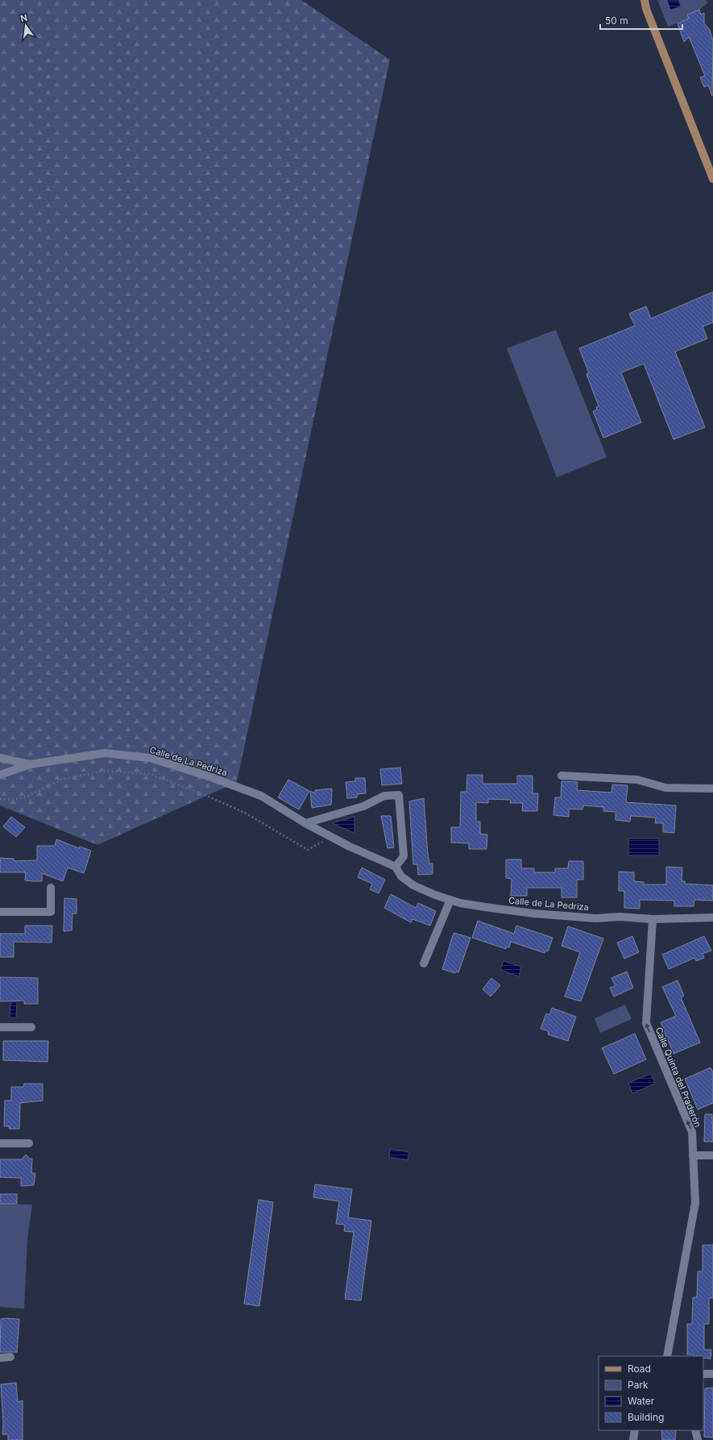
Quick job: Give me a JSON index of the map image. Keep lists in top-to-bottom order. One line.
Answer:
{"streets":{"street":["Calle de La Pedriza","Calle Quinta del Praderón"]},"crossings":[["Calle de La Pedriza","Calle Quinta del Praderón"]],"one_way":["Calle Quinta del Praderón"],"legend":["Road","Park","Water","Building"],"scale_bar":"50 m","north":"top"}
